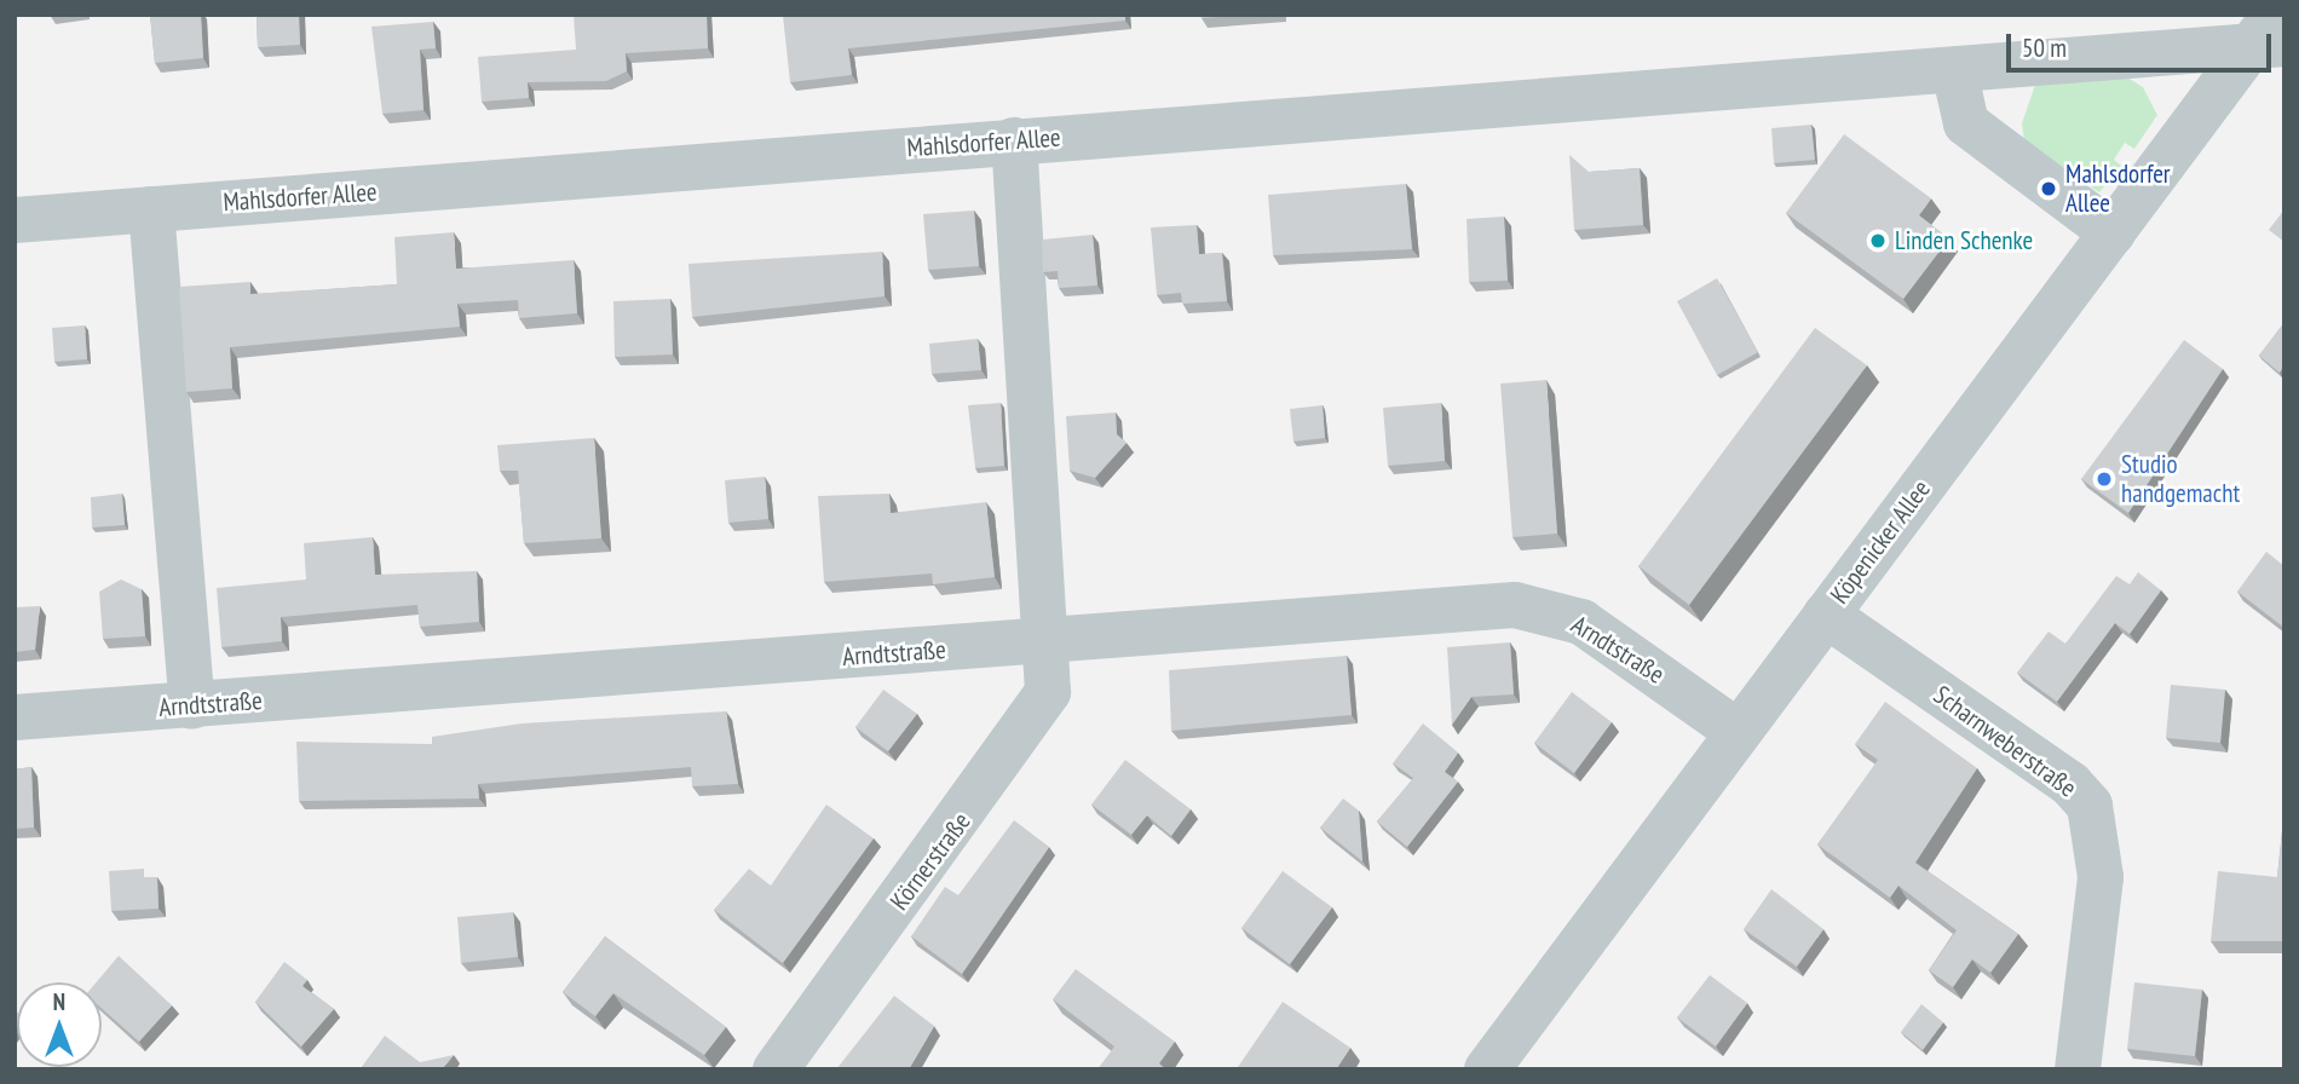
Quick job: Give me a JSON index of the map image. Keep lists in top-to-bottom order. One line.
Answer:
{"streets":{"street":["Mahlsdorfer Allee","Köpenicker Allee","Arndtstraße","Scharnweberstraße","Körnerstraße"]},"crossings":[["Mahlsdorfer Allee","Köpenicker Allee"],["Mahlsdorfer Allee","Körnerstraße"],["Köpenicker Allee","Arndtstraße"],["Köpenicker Allee","Scharnweberstraße"],["Arndtstraße","Körnerstraße"]],"places":["Mahlsdorfer Allee","Linden Schenke","Studio handgemacht"],"scale_bar":"50 m","north":"top"}
